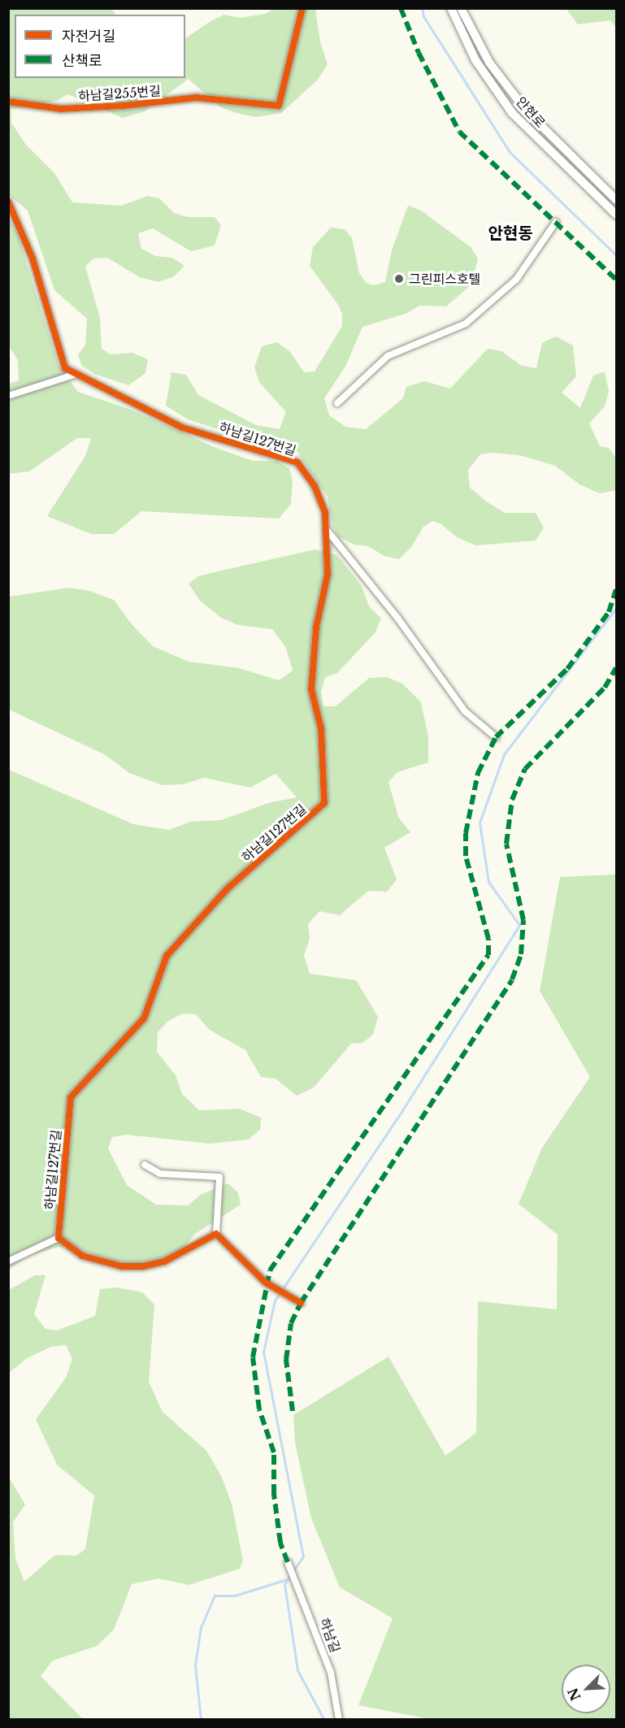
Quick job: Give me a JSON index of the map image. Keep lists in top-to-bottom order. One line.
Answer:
{"streets":{"street":["하남길255번길","안현로","하남길127번길","하남길"]},"districts":["안현동"],"places":["그린피스호텔"],"legend":["자전거길","산책로"],"north":"bottom left"}
